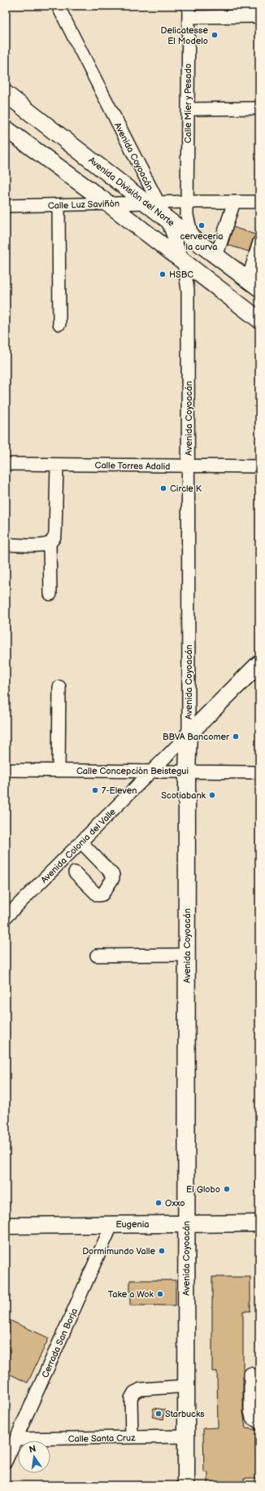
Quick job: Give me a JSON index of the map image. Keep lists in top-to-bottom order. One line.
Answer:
{"streets":{"main road":["Avenida Coyoacán","Avenida División del Norte","Avenida Colonia del Valle","Eugenia"],"street":["Calle Mier y Pesado","Calle Luz Saviñón","Calle Torres Adalid","Calle Concepción Beistegui","Cerrada San Borja","Calle Santa Cruz"]},"crossings":[["Calle Mier y Pesado","Avenida División del Norte"],["Calle Mier y Pesado","Calle Luz Saviñón"],["Avenida Coyoacán","Avenida División del Norte"],["Avenida Coyoacán","Calle Luz Saviñón"],["Avenida Coyoacán","Calle Torres Adalid"],["Avenida Coyoacán","Calle Concepción Beistegui"],["Avenida Coyoacán","Avenida Colonia del Valle"],["Avenida Coyoacán","Eugenia"],["Avenida Coyoacán","Calle Santa Cruz"],["Avenida División del Norte","Calle Luz Saviñón"],["Calle Concepción Beistegui","Avenida Colonia del Valle"],["Eugenia","Cerrada San Borja"],["Cerrada San Borja","Calle Santa Cruz"]],"places":["Delicatesse El Modelo","cerveceria la curva","HSBC","Circle K","BBVA Bancomer","7-Eleven","Scotiabank","El Globo","Oxxo","Dormimundo Valle","Take a Wok","Starbucks"],"north":"top"}
